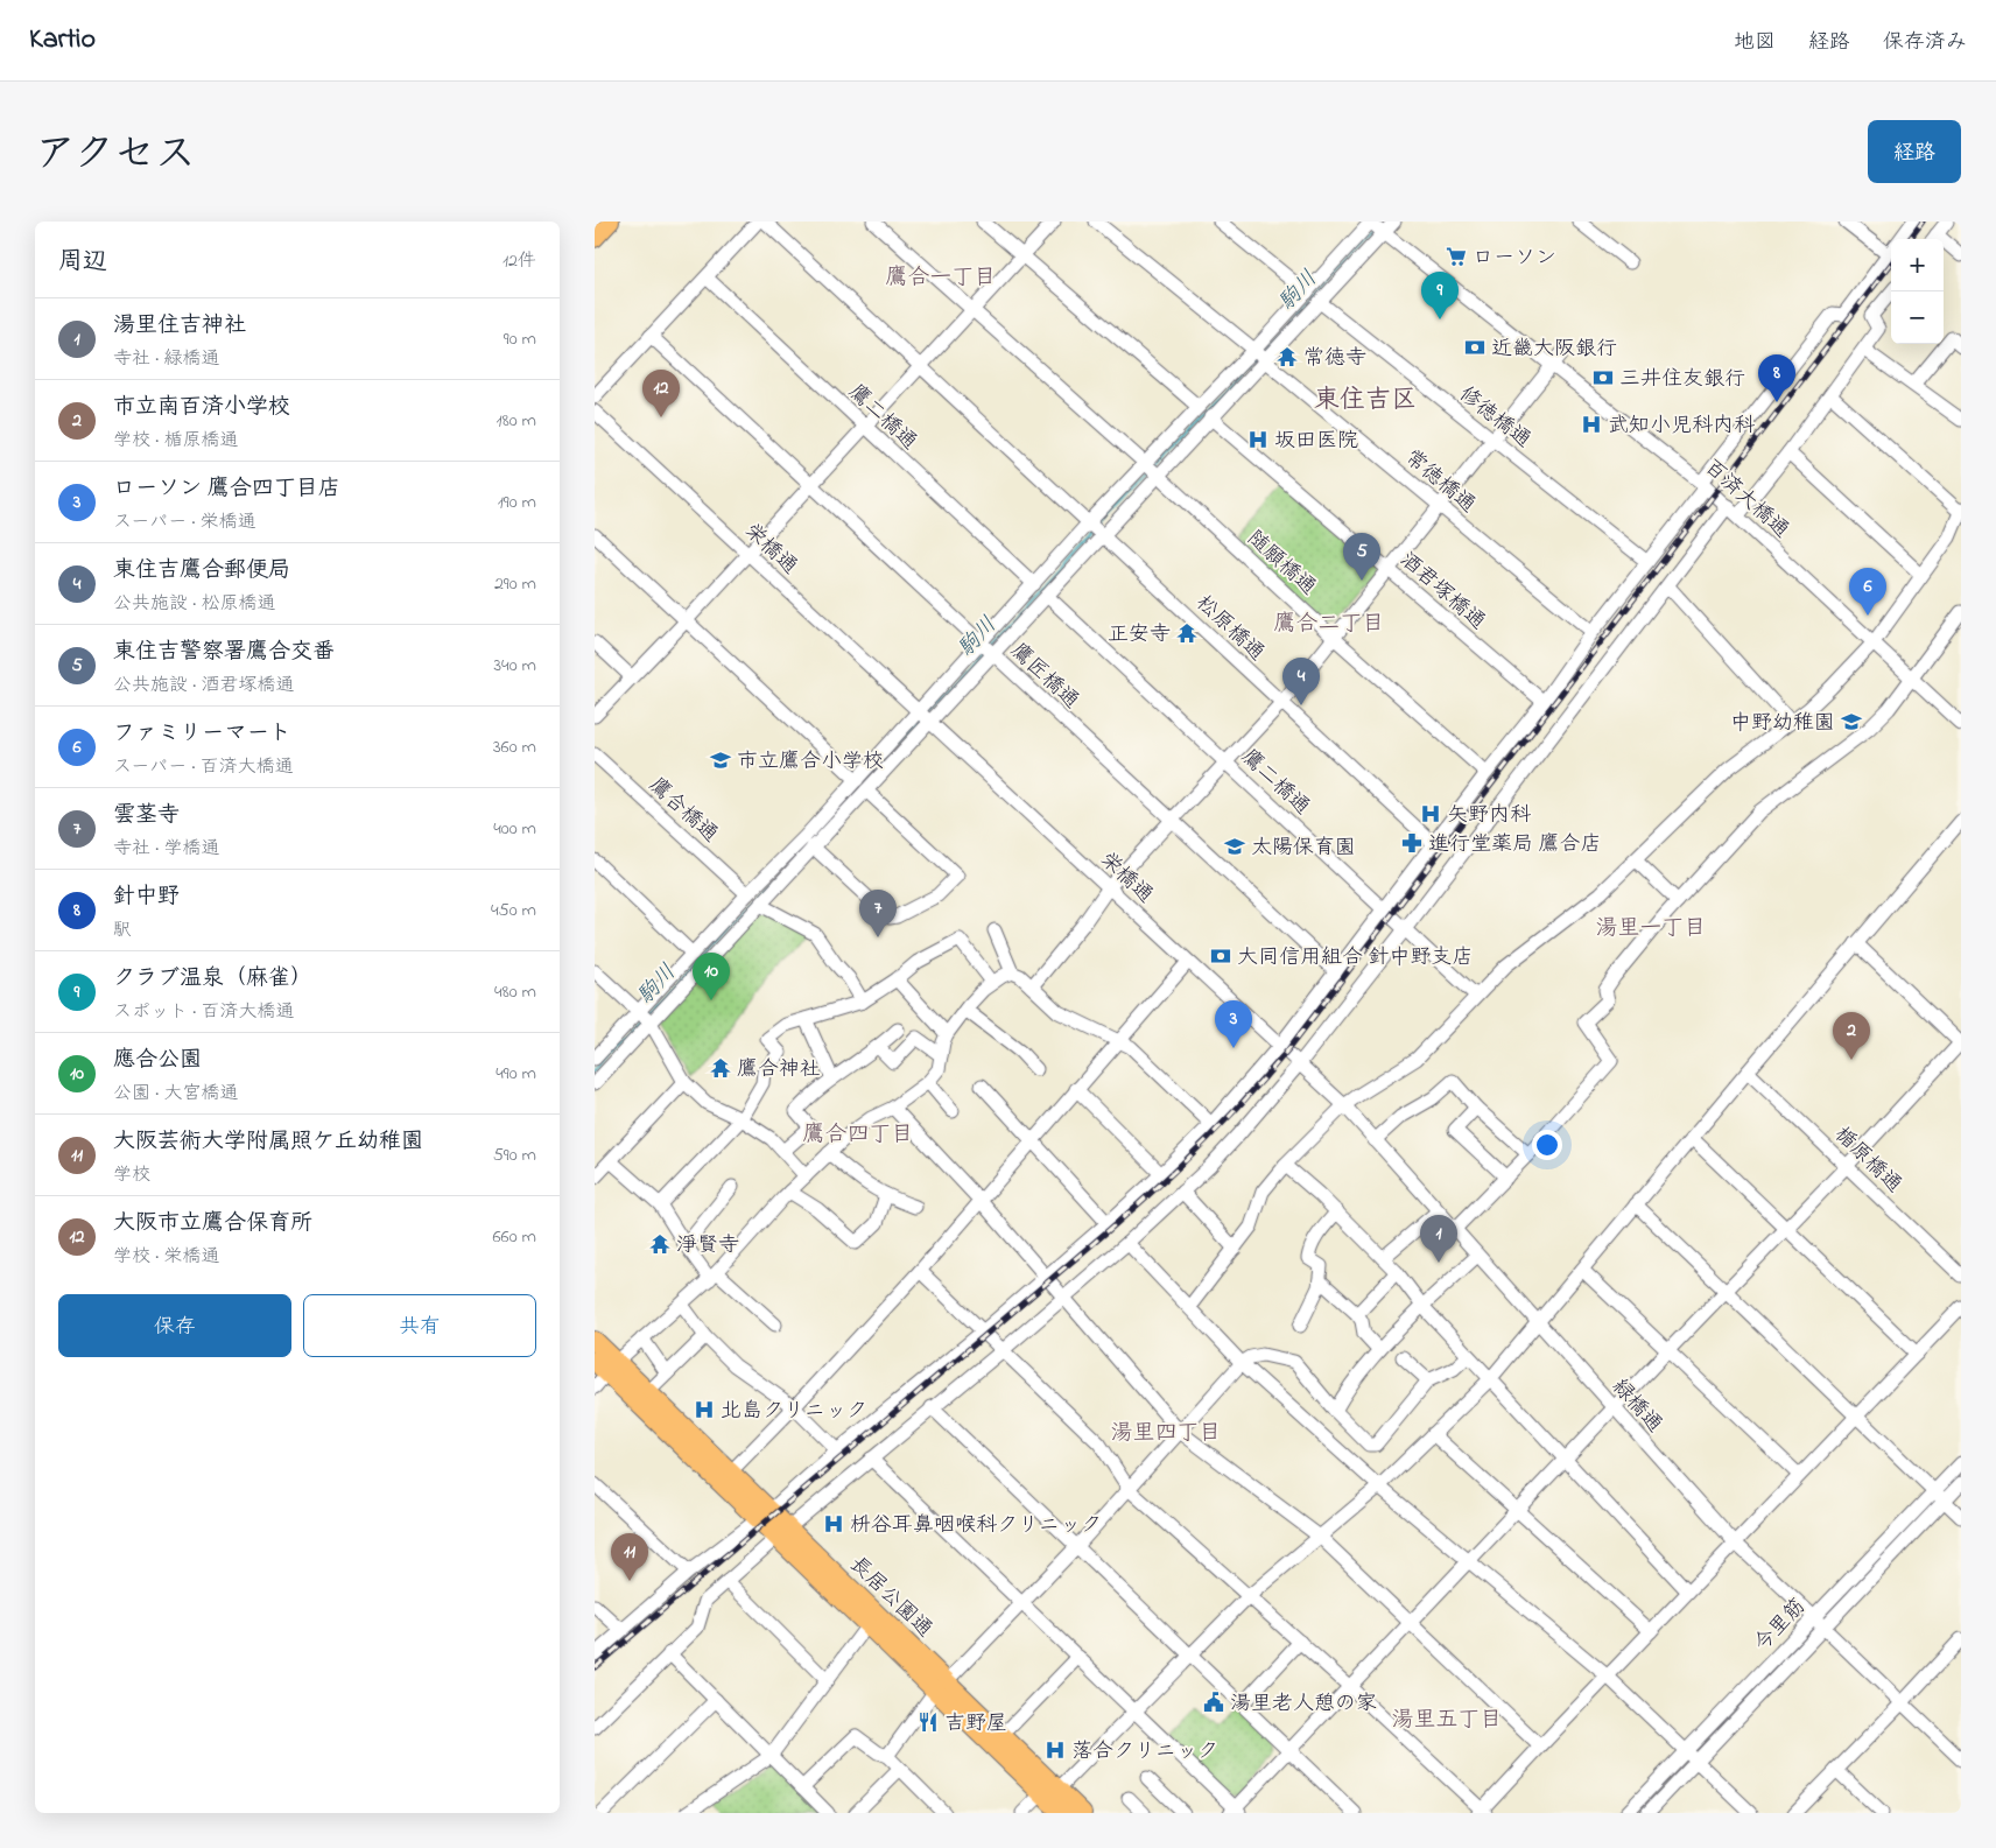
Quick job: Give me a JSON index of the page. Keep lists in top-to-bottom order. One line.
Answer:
{"streets":{"highway":["長居公園通"],"street":["鷹二橋通","修徳橋通","常徳橋通","百済大橋通","栄橋通","随願橋通","酒君塚橋通","松原橋通","鷹匠橋通","鷹合橋通","楯原橋通","緑橋通","今里筋"]},"crossings":[["栄橋通","緑橋通"],["緑橋通","今里筋"]],"districts":["鷹合一丁目","東住吉区","鷹合二丁目","湯里一丁目","鷹合四丁目","湯里四丁目","湯里五丁目"],"water":["駒川"],"places":{"supermarket":["ローソン"],"bank":["近畿大阪銀行","三井住友銀行","大同信用組合 針中野支店"],"temple":["常徳寺","正安寺","鷹合神社","淨賢寺"],"hospital":["武知小児科内科","坂田医院","矢野内科","北島クリニック","枡谷耳鼻咽喉科クリニック","落合クリニック"],"school or university":["中野幼稚園","市立鷹合小学校","太陽保育園"],"pharmacy":["進行堂薬局 鷹合店"],"public building":["湯里老人憩の家"],"restaurant":["吉野屋"]},"page":{"header":"Kartio","nav":["地図","経路","保存済み"],"title":"アクセス","buttons":["経路",["保存","共有"]],"heading":["周辺","12件"],"map_buttons":["+","−"],"pins":["9","8","12","5","6","4","7","10","3","2","1","11"],"list":[{"mark":"1","name":"湯里住吉神社","note":"寺社 · 緑橋通","value":"90 m"},{"mark":"2","name":"市立南百済小学校","note":"学校 · 楯原橋通","value":"180 m"},{"mark":"3","name":"ローソン 鷹合四丁目店","note":"スーパー · 栄橋通","value":"190 m"},{"mark":"4","name":"東住吉鷹合郵便局","note":"公共施設 · 松原橋通","value":"290 m"},{"mark":"5","name":"東住吉警察署鷹合交番","note":"公共施設 · 酒君塚橋通","value":"340 m"},{"mark":"6","name":"ファミリーマート","note":"スーパー · 百済大橋通","value":"360 m"},{"mark":"7","name":"雲茎寺","note":"寺社 · 学橋通","value":"400 m"},{"mark":"8","name":"針中野","note":"駅","value":"450 m"},{"mark":"9","name":"クラブ温泉（麻雀）","note":"スポット · 百済大橋通","value":"480 m"},{"mark":"10","name":"應合公園","note":"公園 · 大宮橋通","value":"490 m"},{"mark":"11","name":"大阪芸術大学附属照ケ丘幼稚園","note":"学校","value":"590 m"},{"mark":"12","name":"大阪市立鷹合保育所","note":"学校 · 栄橋通","value":"660 m"}]}}
